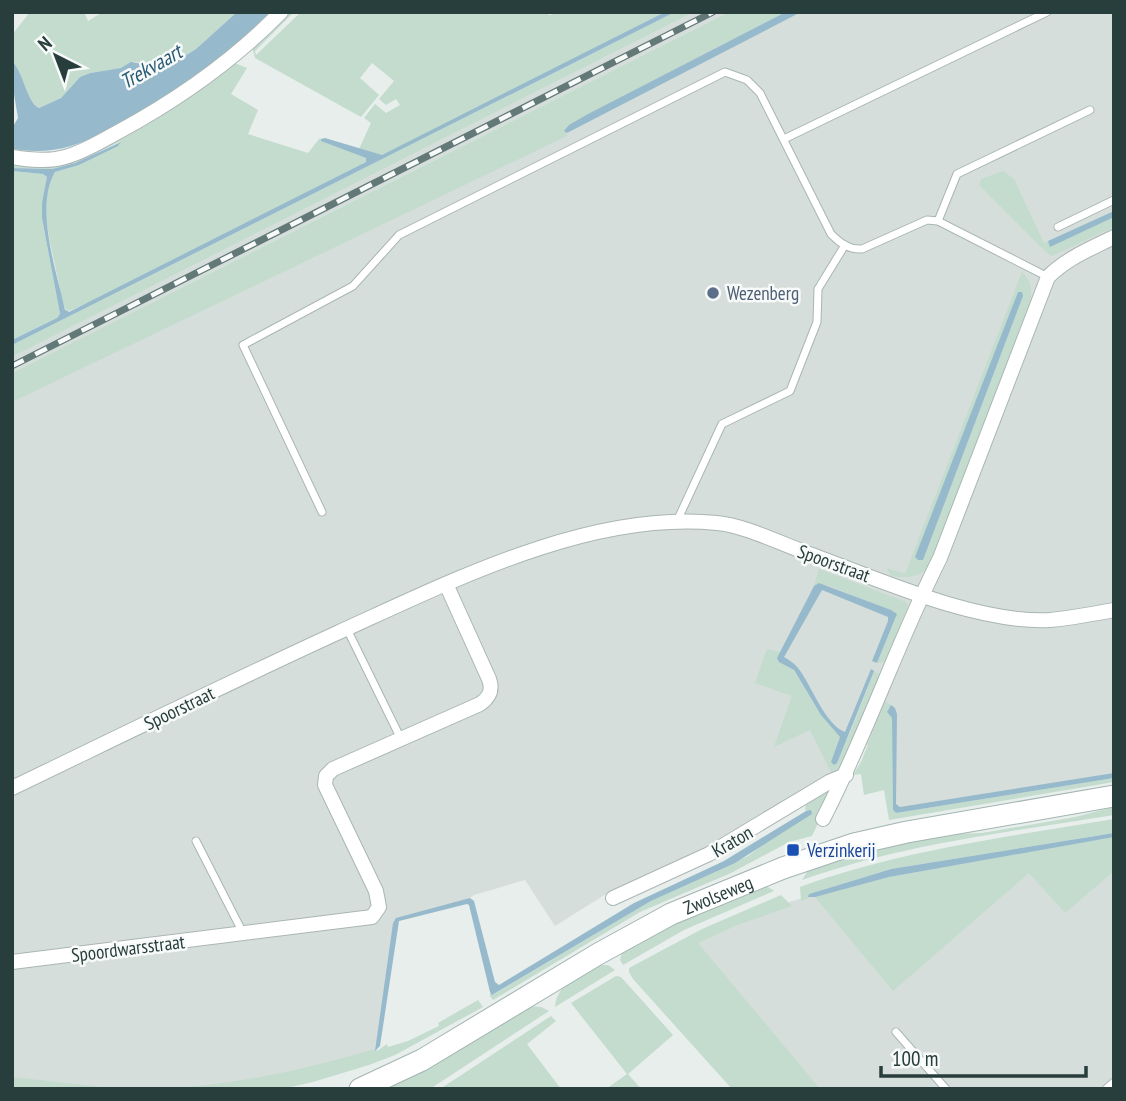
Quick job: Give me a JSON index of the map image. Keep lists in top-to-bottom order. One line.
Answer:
{"streets":{"main road":["Zwolseweg"],"street":["Spoorstraat","Kraton","Spoordwarsstraat"]},"crossings":[["Spoorstraat","Spoordwarsstraat"]],"water":["Trekvaart"],"places":{"other":["Wezenberg"],"transit":["Verzinkerij"]},"scale_bar":"100 m","north":"top left"}
